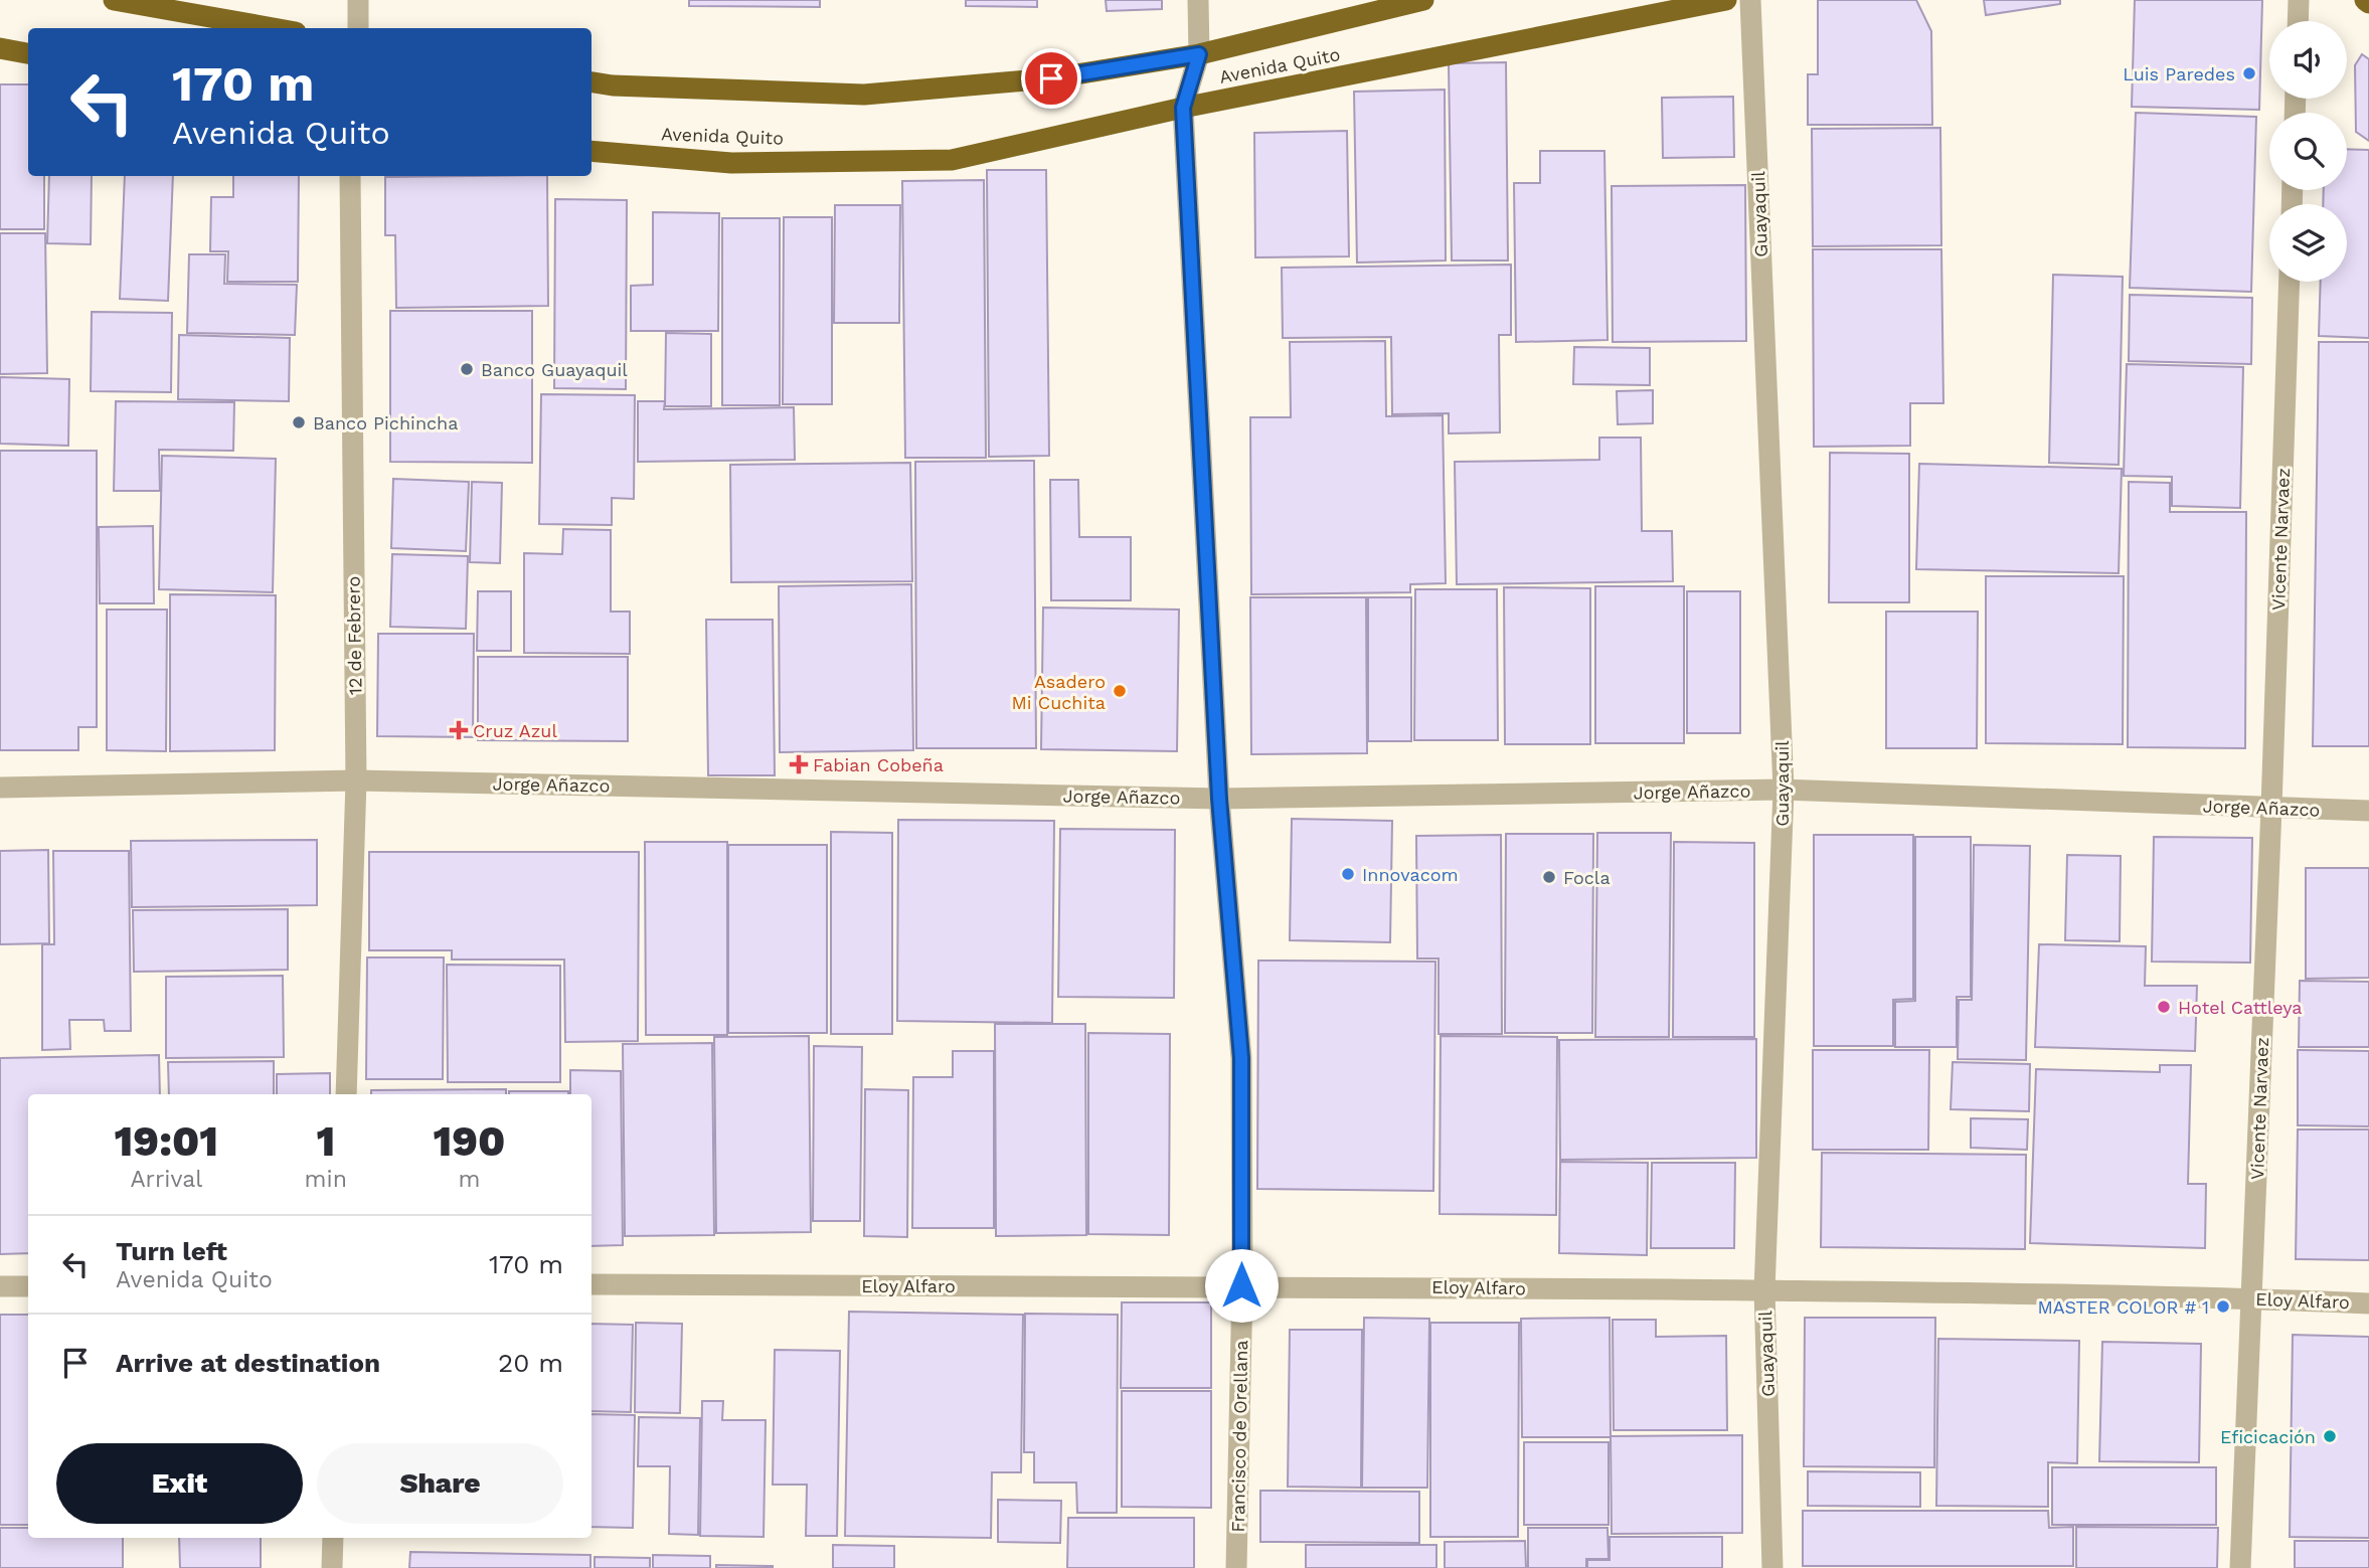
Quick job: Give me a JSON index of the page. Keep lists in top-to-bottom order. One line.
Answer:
{"streets":{"highway":["Avenida Quito"],"street":["Guayaquil","Vicente Narvaez","12 de Febrero","Jorge Añazco","Eloy Alfaro","Francisco de Orellana"]},"crossings":[["Avenida Quito","Francisco de Orellana"],["Guayaquil","Jorge Añazco"],["Guayaquil","Eloy Alfaro"],["Vicente Narvaez","Jorge Añazco"],["Vicente Narvaez","Eloy Alfaro"],["12 de Febrero","Jorge Añazco"],["Jorge Añazco","Francisco de Orellana"],["Eloy Alfaro","Francisco de Orellana"]],"places":{"other":["Luis Paredes","Banco Guayaquil","Banco Pichincha","Asadero Mi Cuchita","Innovacom","Focla","Hotel Cattleya","MASTER COLOR # 1","Eficicación"],"health":["Cruz Azul","Fabian Cobeña"]},"page":{"turn":["170 m","Avenida Quito"],"eta":["19:01","Arrival","1","min","190","m"],"list":[{"name":"Turn left","note":"Avenida Quito","value":"170 m"},{"name":"Arrive at destination","value":"20 m"}],"buttons":["Exit","Share"]}}
